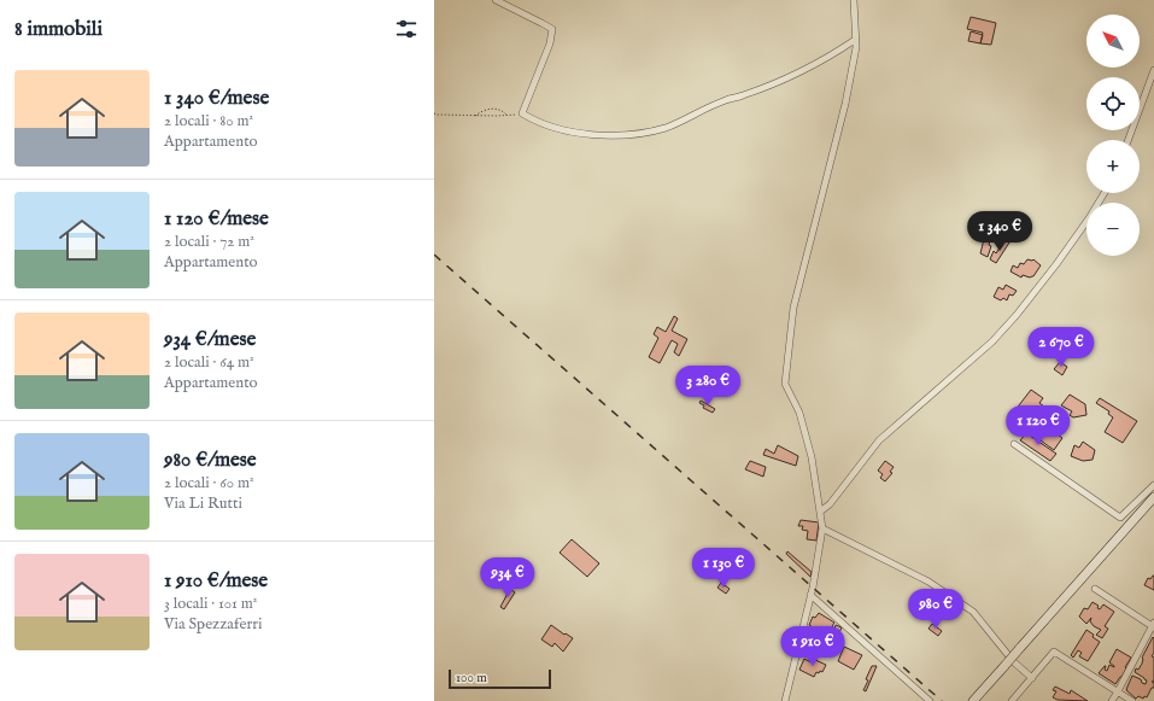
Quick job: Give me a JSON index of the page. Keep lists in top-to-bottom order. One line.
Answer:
{"scale_bar":"100 m","north":"top left","page":{"heading":"8 immobili","map_buttons":["+","−"],"list":[{"name":"1 340 €/mese","note":"2 locali · 80 m² · Appartamento"},{"name":"1 120 €/mese","note":"2 locali · 72 m² · Appartamento"},{"name":"934 €/mese","note":"2 locali · 64 m² · Appartamento"},{"name":"980 €/mese","note":"2 locali · 60 m² · Via Li Rutti"},{"name":"1 910 €/mese","note":"3 locali · 101 m² · Via Spezzaferri"}],"price":["1 340 €","2 670 €","3 280 €","1 120 €","1 130 €","934 €","980 €","1 910 €"],"scale":"100 m"}}
